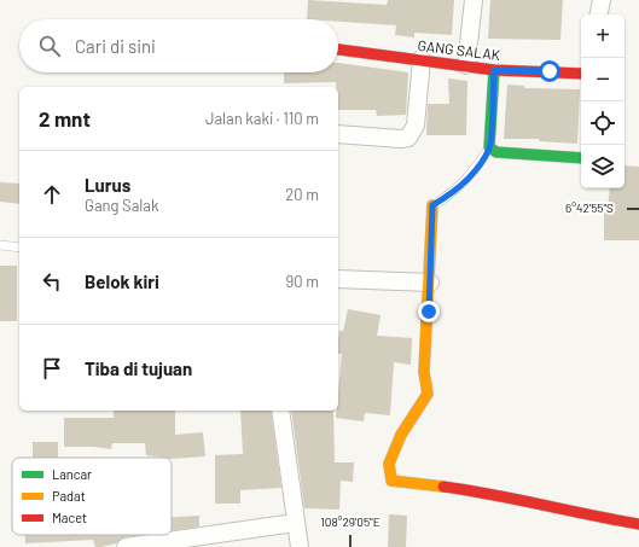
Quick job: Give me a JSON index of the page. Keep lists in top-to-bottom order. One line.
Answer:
{"streets":{"street":["GANG SALAK"]},"legend":["Lancar","Padat","Macet"],"page":{"map_buttons":["+","−"],"search":"Cari di sini","heading":["2 mnt","Jalan kaki · 110 m"],"list":[["Lurus","Gang Salak","20 m"],["Belok kiri","90 m"],"Tiba di tujuan"]},"coordinates":["6°42'55\"S","108°29'05\"E"]}
